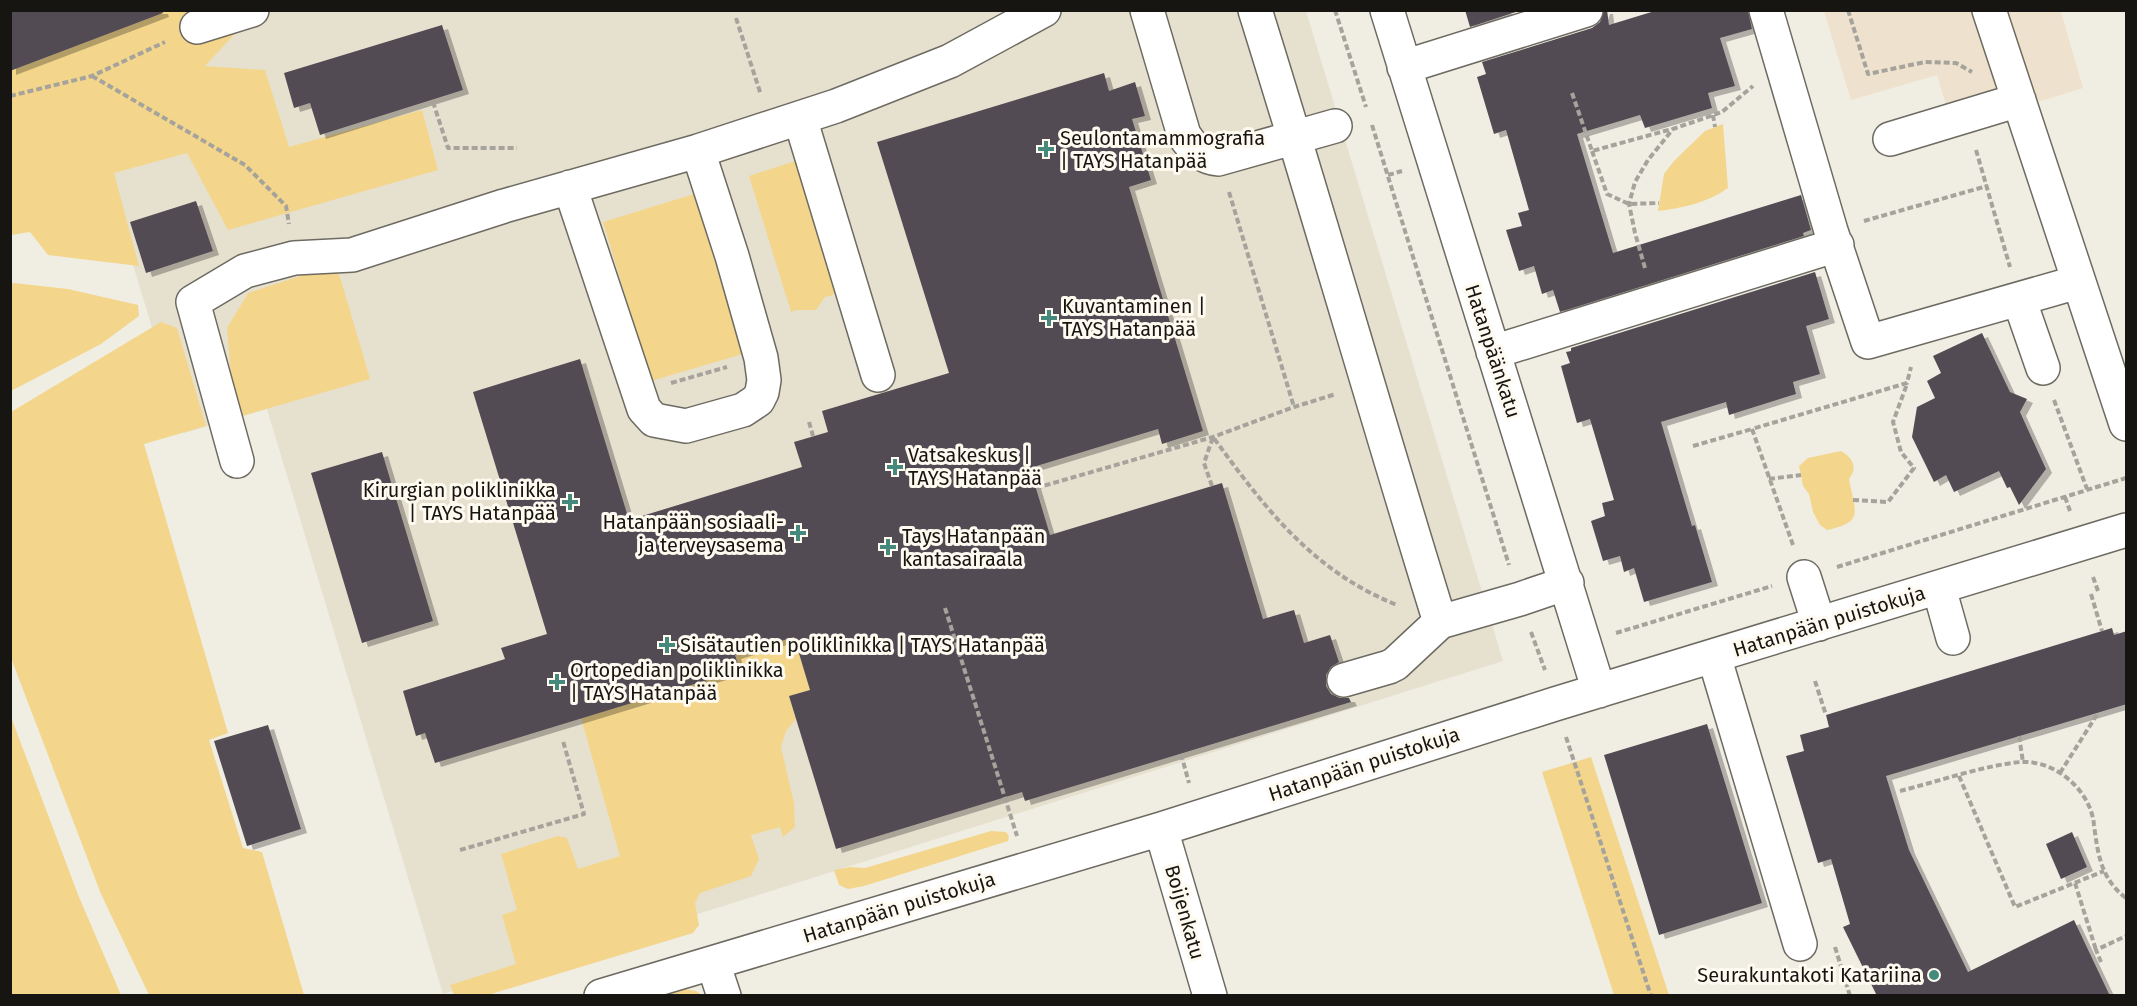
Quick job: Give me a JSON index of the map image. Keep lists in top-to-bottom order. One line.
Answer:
{"streets":{"street":["Hatanpäänkatu","Hatanpään puistokuja","Boijenkatu"]},"crossings":[["Hatanpäänkatu","Hatanpään puistokuja"],["Hatanpään puistokuja","Boijenkatu"]],"places":{"health":["Seulontamammografia | TAYS Hatanpää","Kuvantaminen | TAYS Hatanpää","Vatsakeskus | TAYS Hatanpää","Kirurgian poliklinikka | TAYS Hatanpää","Hatanpään sosiaali- ja terveysasema","Tays Hatanpään kantasairaala","Sisätautien poliklinikka | TAYS Hatanpää","Ortopedian poliklinikka | TAYS Hatanpää"],"other":["Seurakuntakoti Katariina"]}}
